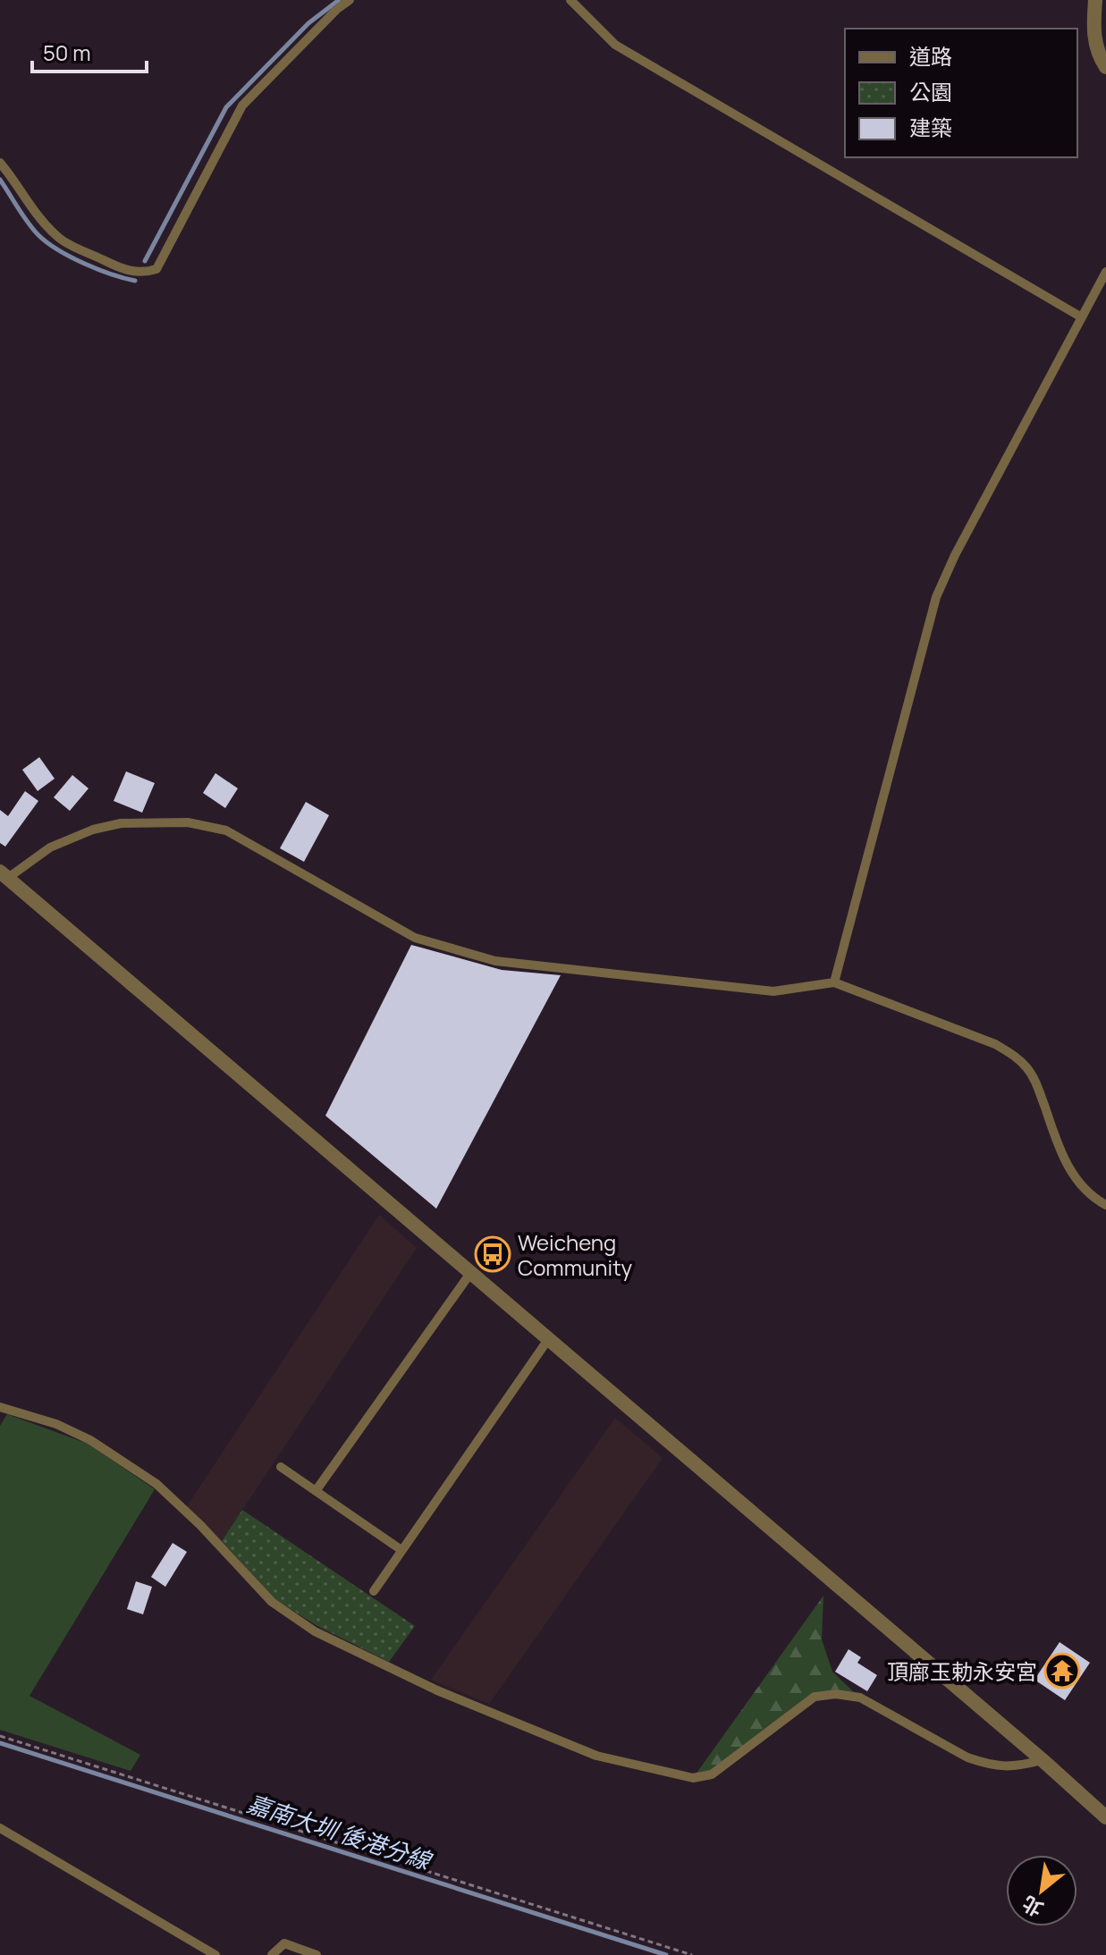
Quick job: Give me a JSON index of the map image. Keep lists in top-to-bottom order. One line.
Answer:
{"water":["嘉南大圳 後港分線"],"places":{"bus stop":["Weicheng Community"],"temple":["頂廍玉勅永安宮"]},"legend":["道路","公園","建築"],"scale_bar":"50 m","north":"bottom left"}
